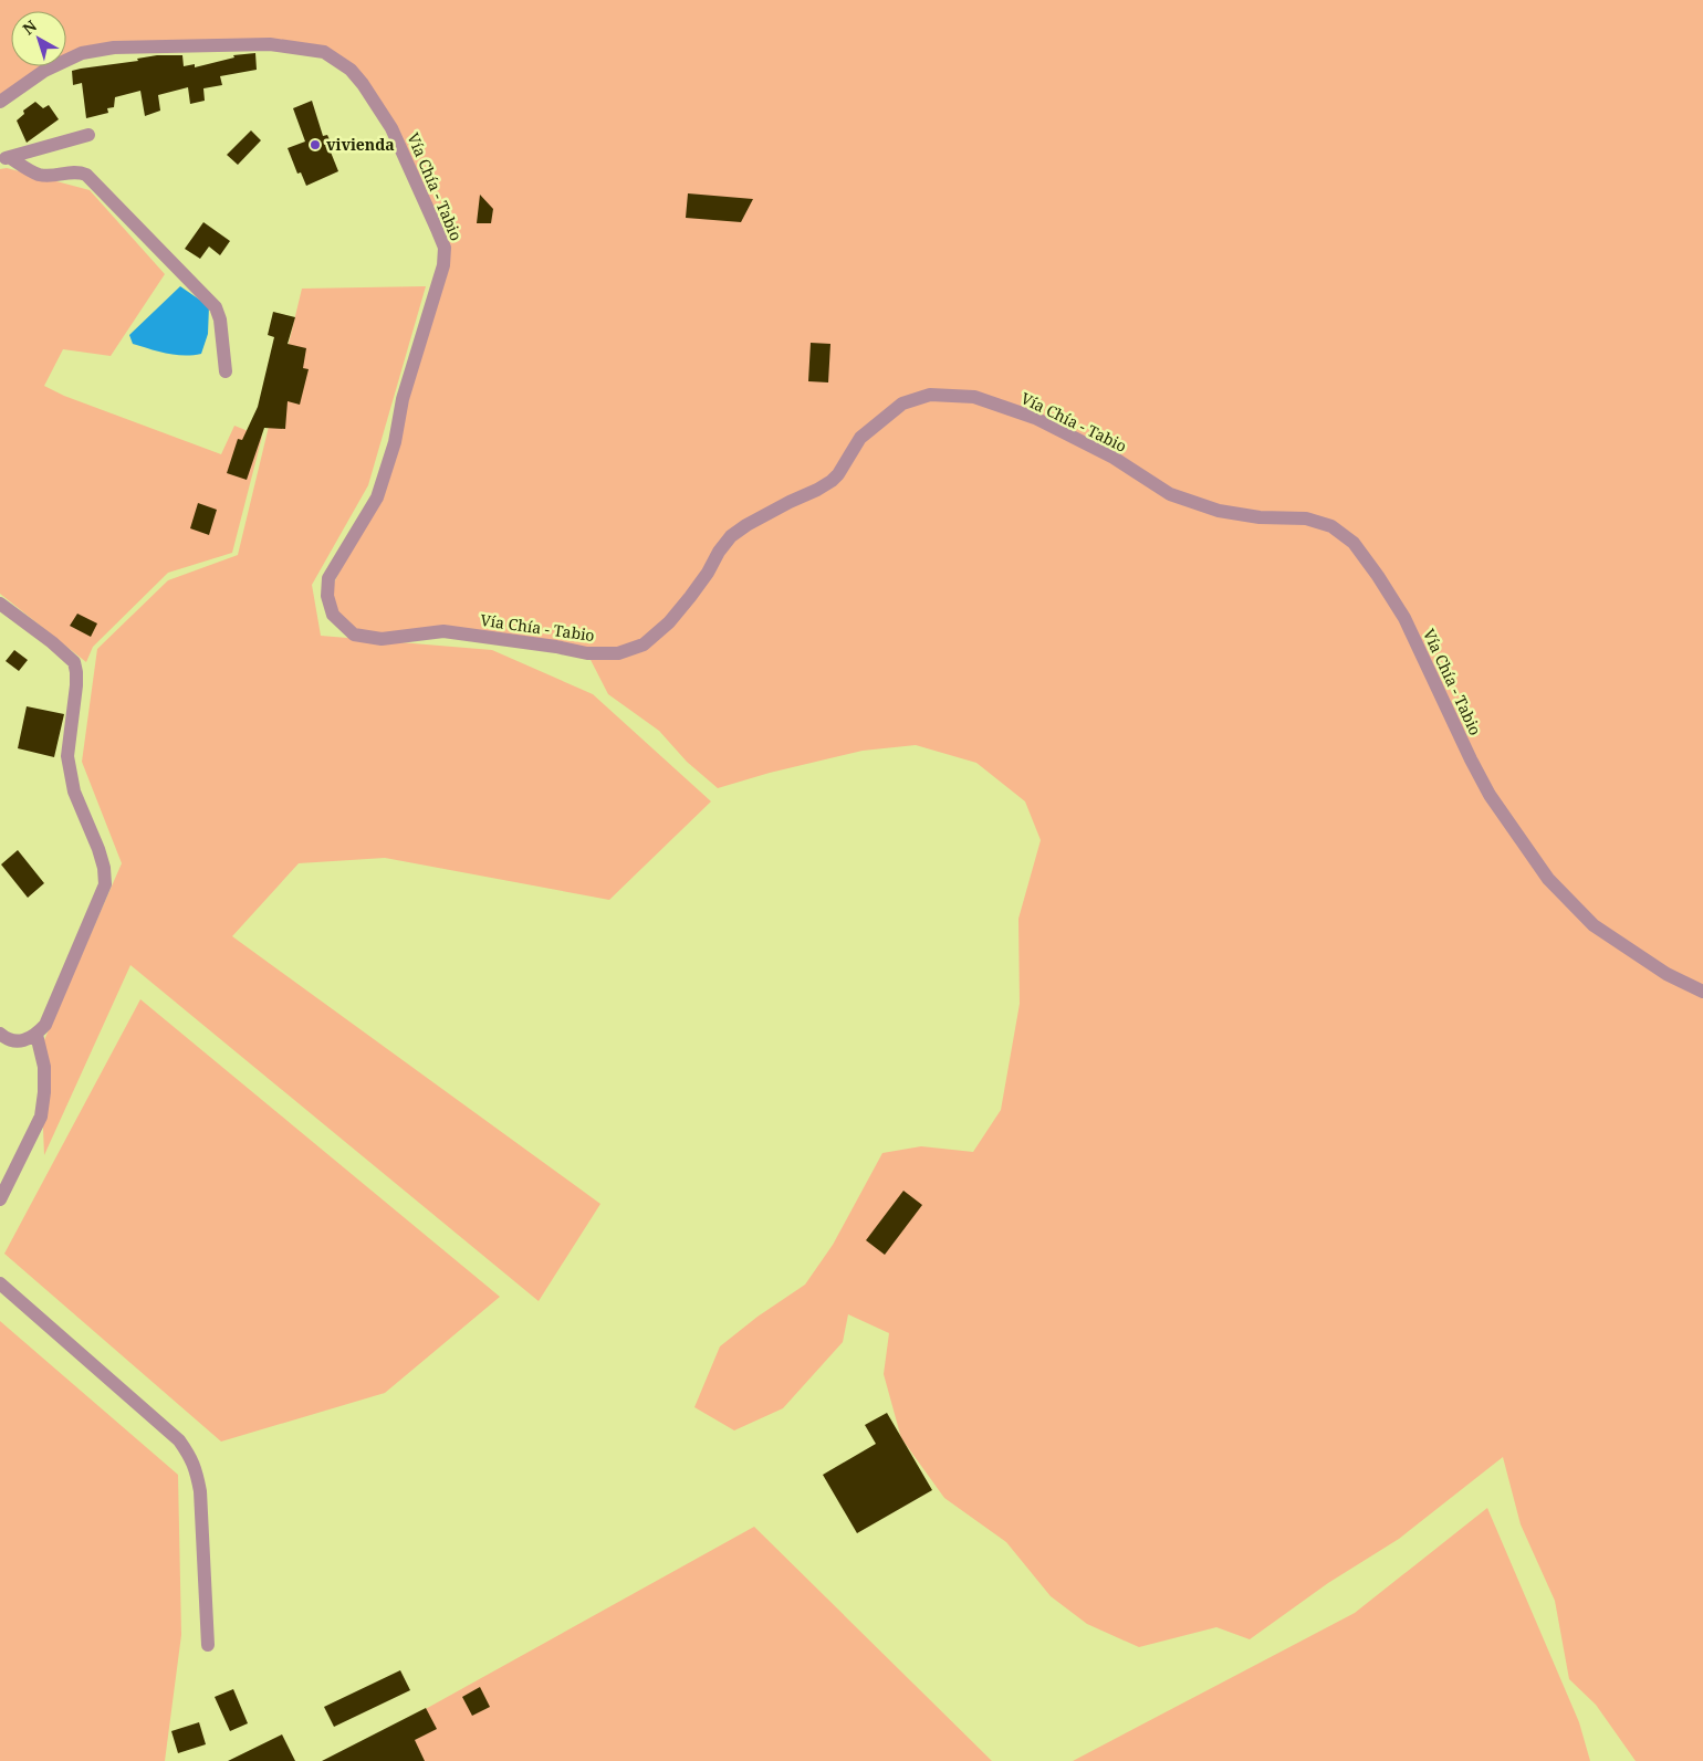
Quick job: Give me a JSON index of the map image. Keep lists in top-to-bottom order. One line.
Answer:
{"streets":{"street":["Vía Chía - Tabio"]},"places":["vivienda"],"north":"top left"}
